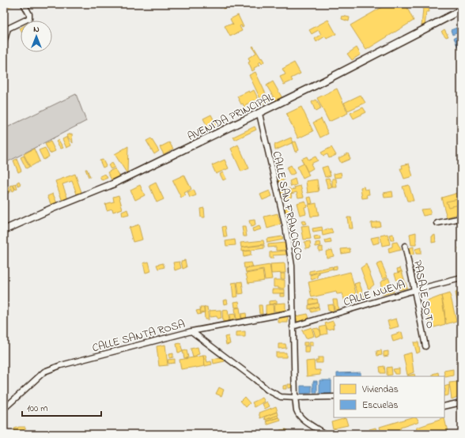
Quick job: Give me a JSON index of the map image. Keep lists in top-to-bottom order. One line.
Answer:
{"streets":{"main road":["AVENIDA PRINCIPAL"],"street":["CALLE SAN FRANCISCO","CALLE NUEVA","PASAJE SOTO","CALLE SANTA ROSA"]},"crossings":[["AVENIDA PRINCIPAL","CALLE SAN FRANCISCO"],["CALLE SAN FRANCISCO","CALLE NUEVA"],["CALLE SAN FRANCISCO","CALLE SANTA ROSA"],["CALLE NUEVA","PASAJE SOTO"]],"legend":["Viviendas","Escuelas"],"scale_bar":"100 m","north":"top"}
